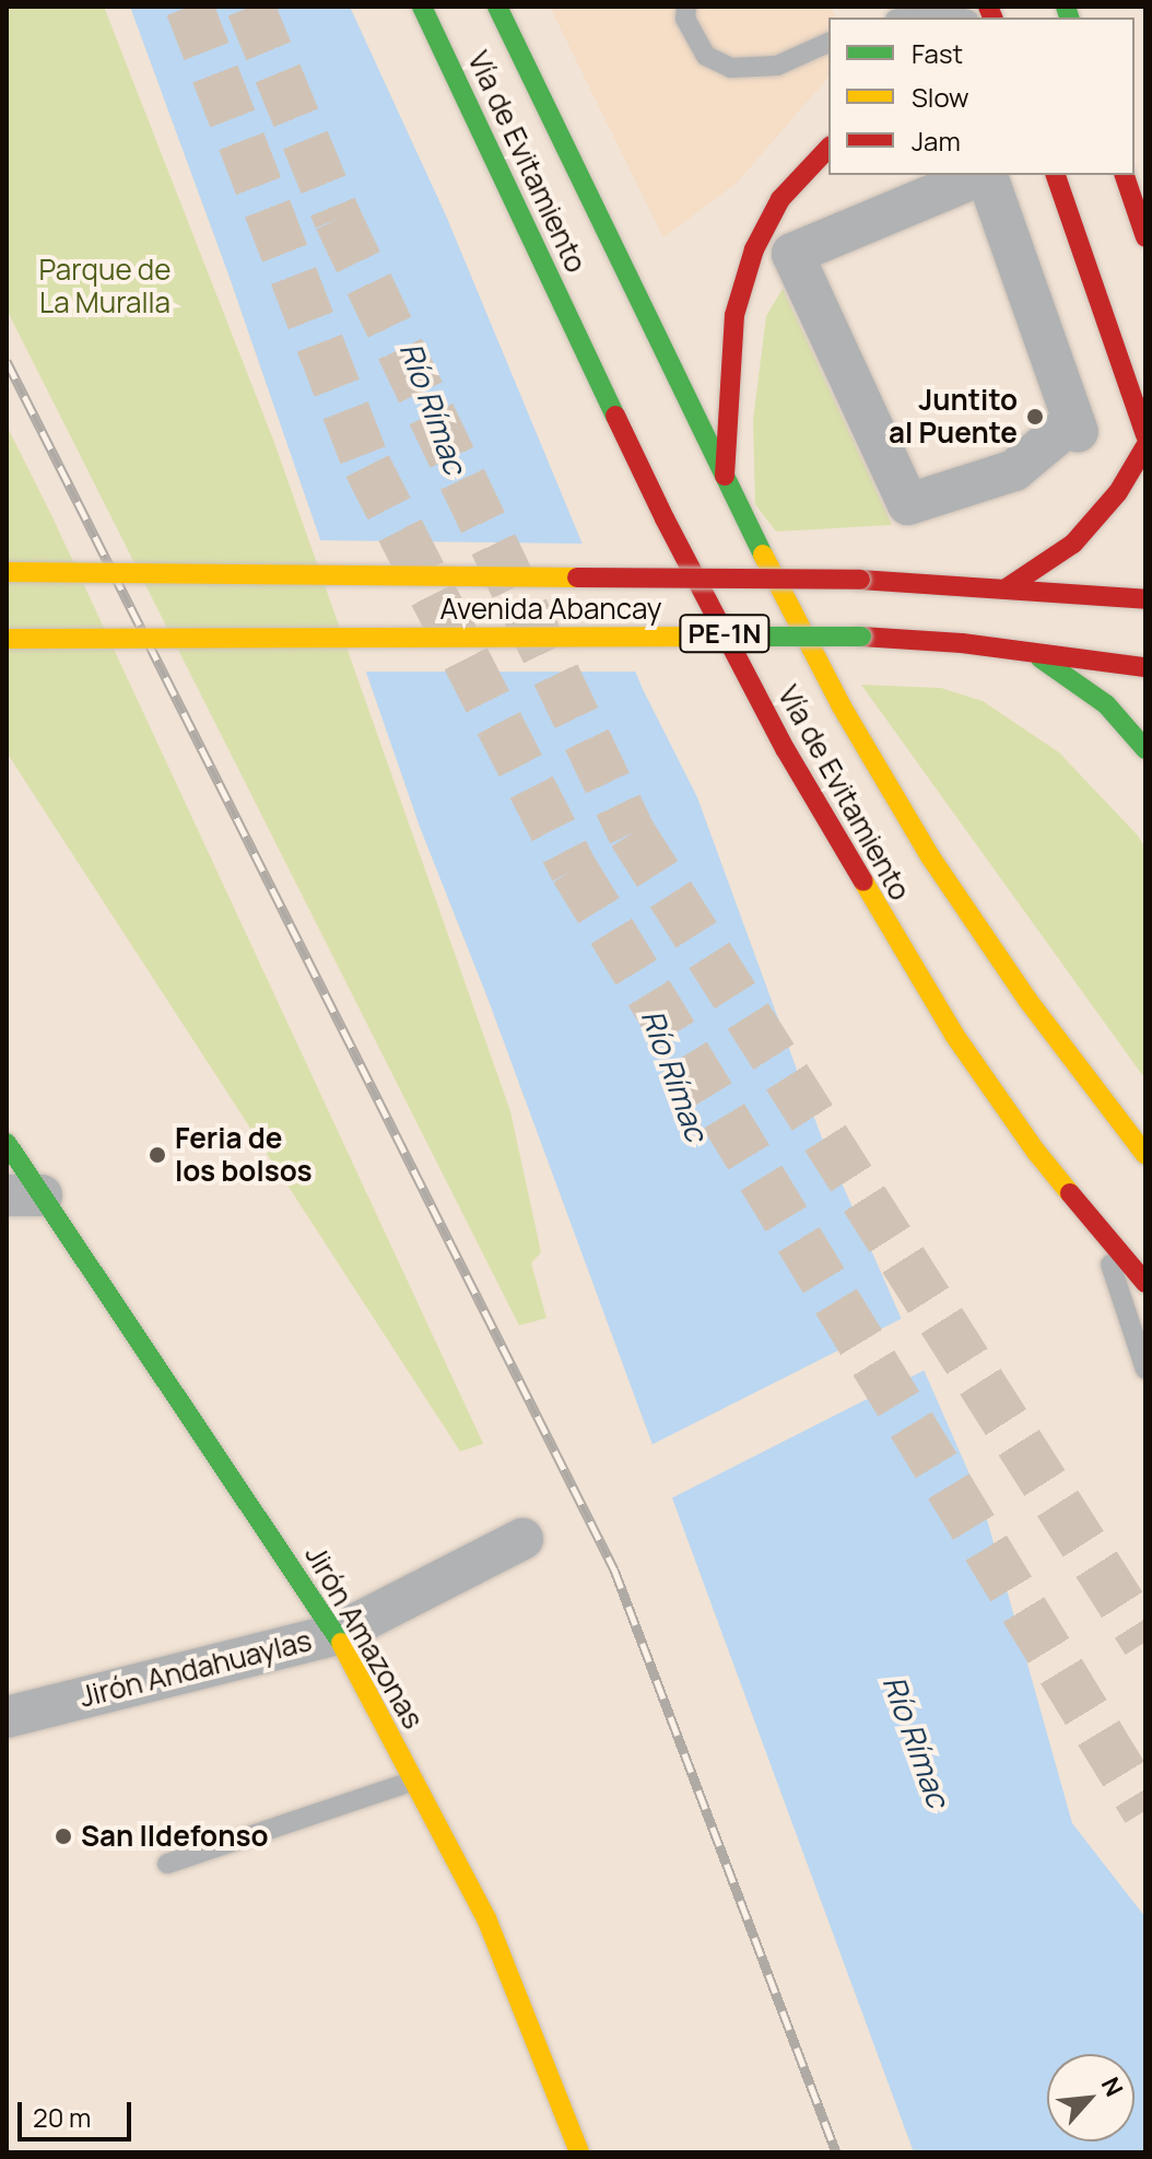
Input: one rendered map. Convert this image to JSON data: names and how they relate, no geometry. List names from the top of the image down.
{
  "streets": {
    "main road": [
      "Vía de Evitamiento",
      "Avenida Abancay",
      "PE-1N",
      "Jirón Amazonas"
    ],
    "street": ["Jirón Andahuaylas"]
  },
  "crossings": [
    ["Jirón Amazonas", "Jirón Andahuaylas"]
  ],
  "water": ["Río Rímac"],
  "parks": ["Parque de La Muralla"],
  "places": ["Juntito al Puente", "Feria de los bolsos", "San Ildefonso"],
  "legend": ["Fast", "Slow", "Jam"],
  "scale_bar": "20 m",
  "north": "top right"
}
